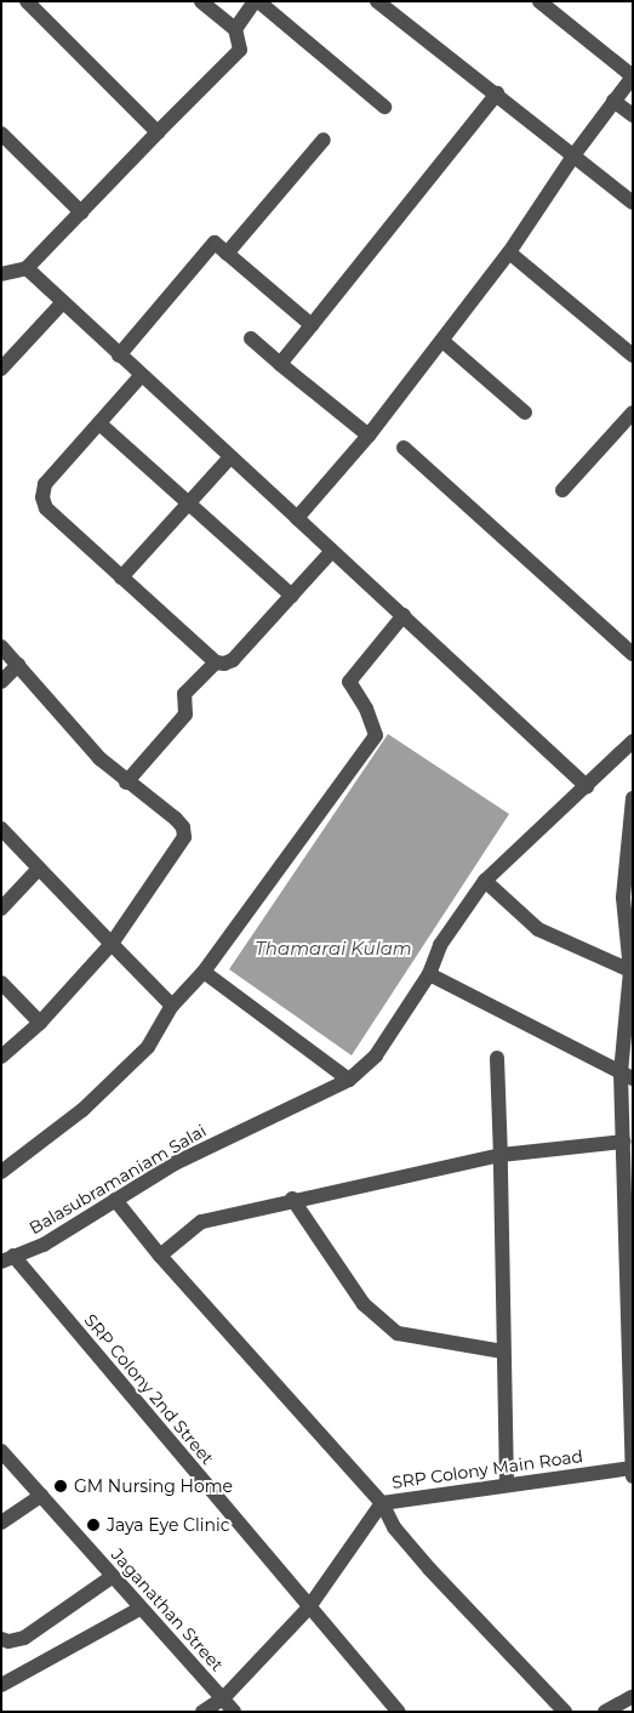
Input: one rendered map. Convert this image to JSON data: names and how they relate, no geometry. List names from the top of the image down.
{
  "streets": {
    "street": [
      "Balasubramaniam Salai",
      "SRP Colony 2nd Street",
      "SRP Colony Main Road",
      "Jaganathan Street"
    ]
  },
  "crossings": [
    ["Balasubramaniam Salai", "SRP Colony 2nd Street"],
    ["SRP Colony 2nd Street", "SRP Colony Main Road"],
    ["SRP Colony Main Road", "Jaganathan Street"]
  ],
  "water": ["Thamarai Kulam"],
  "places": ["GM Nursing Home", "Jaya Eye Clinic"]
}
